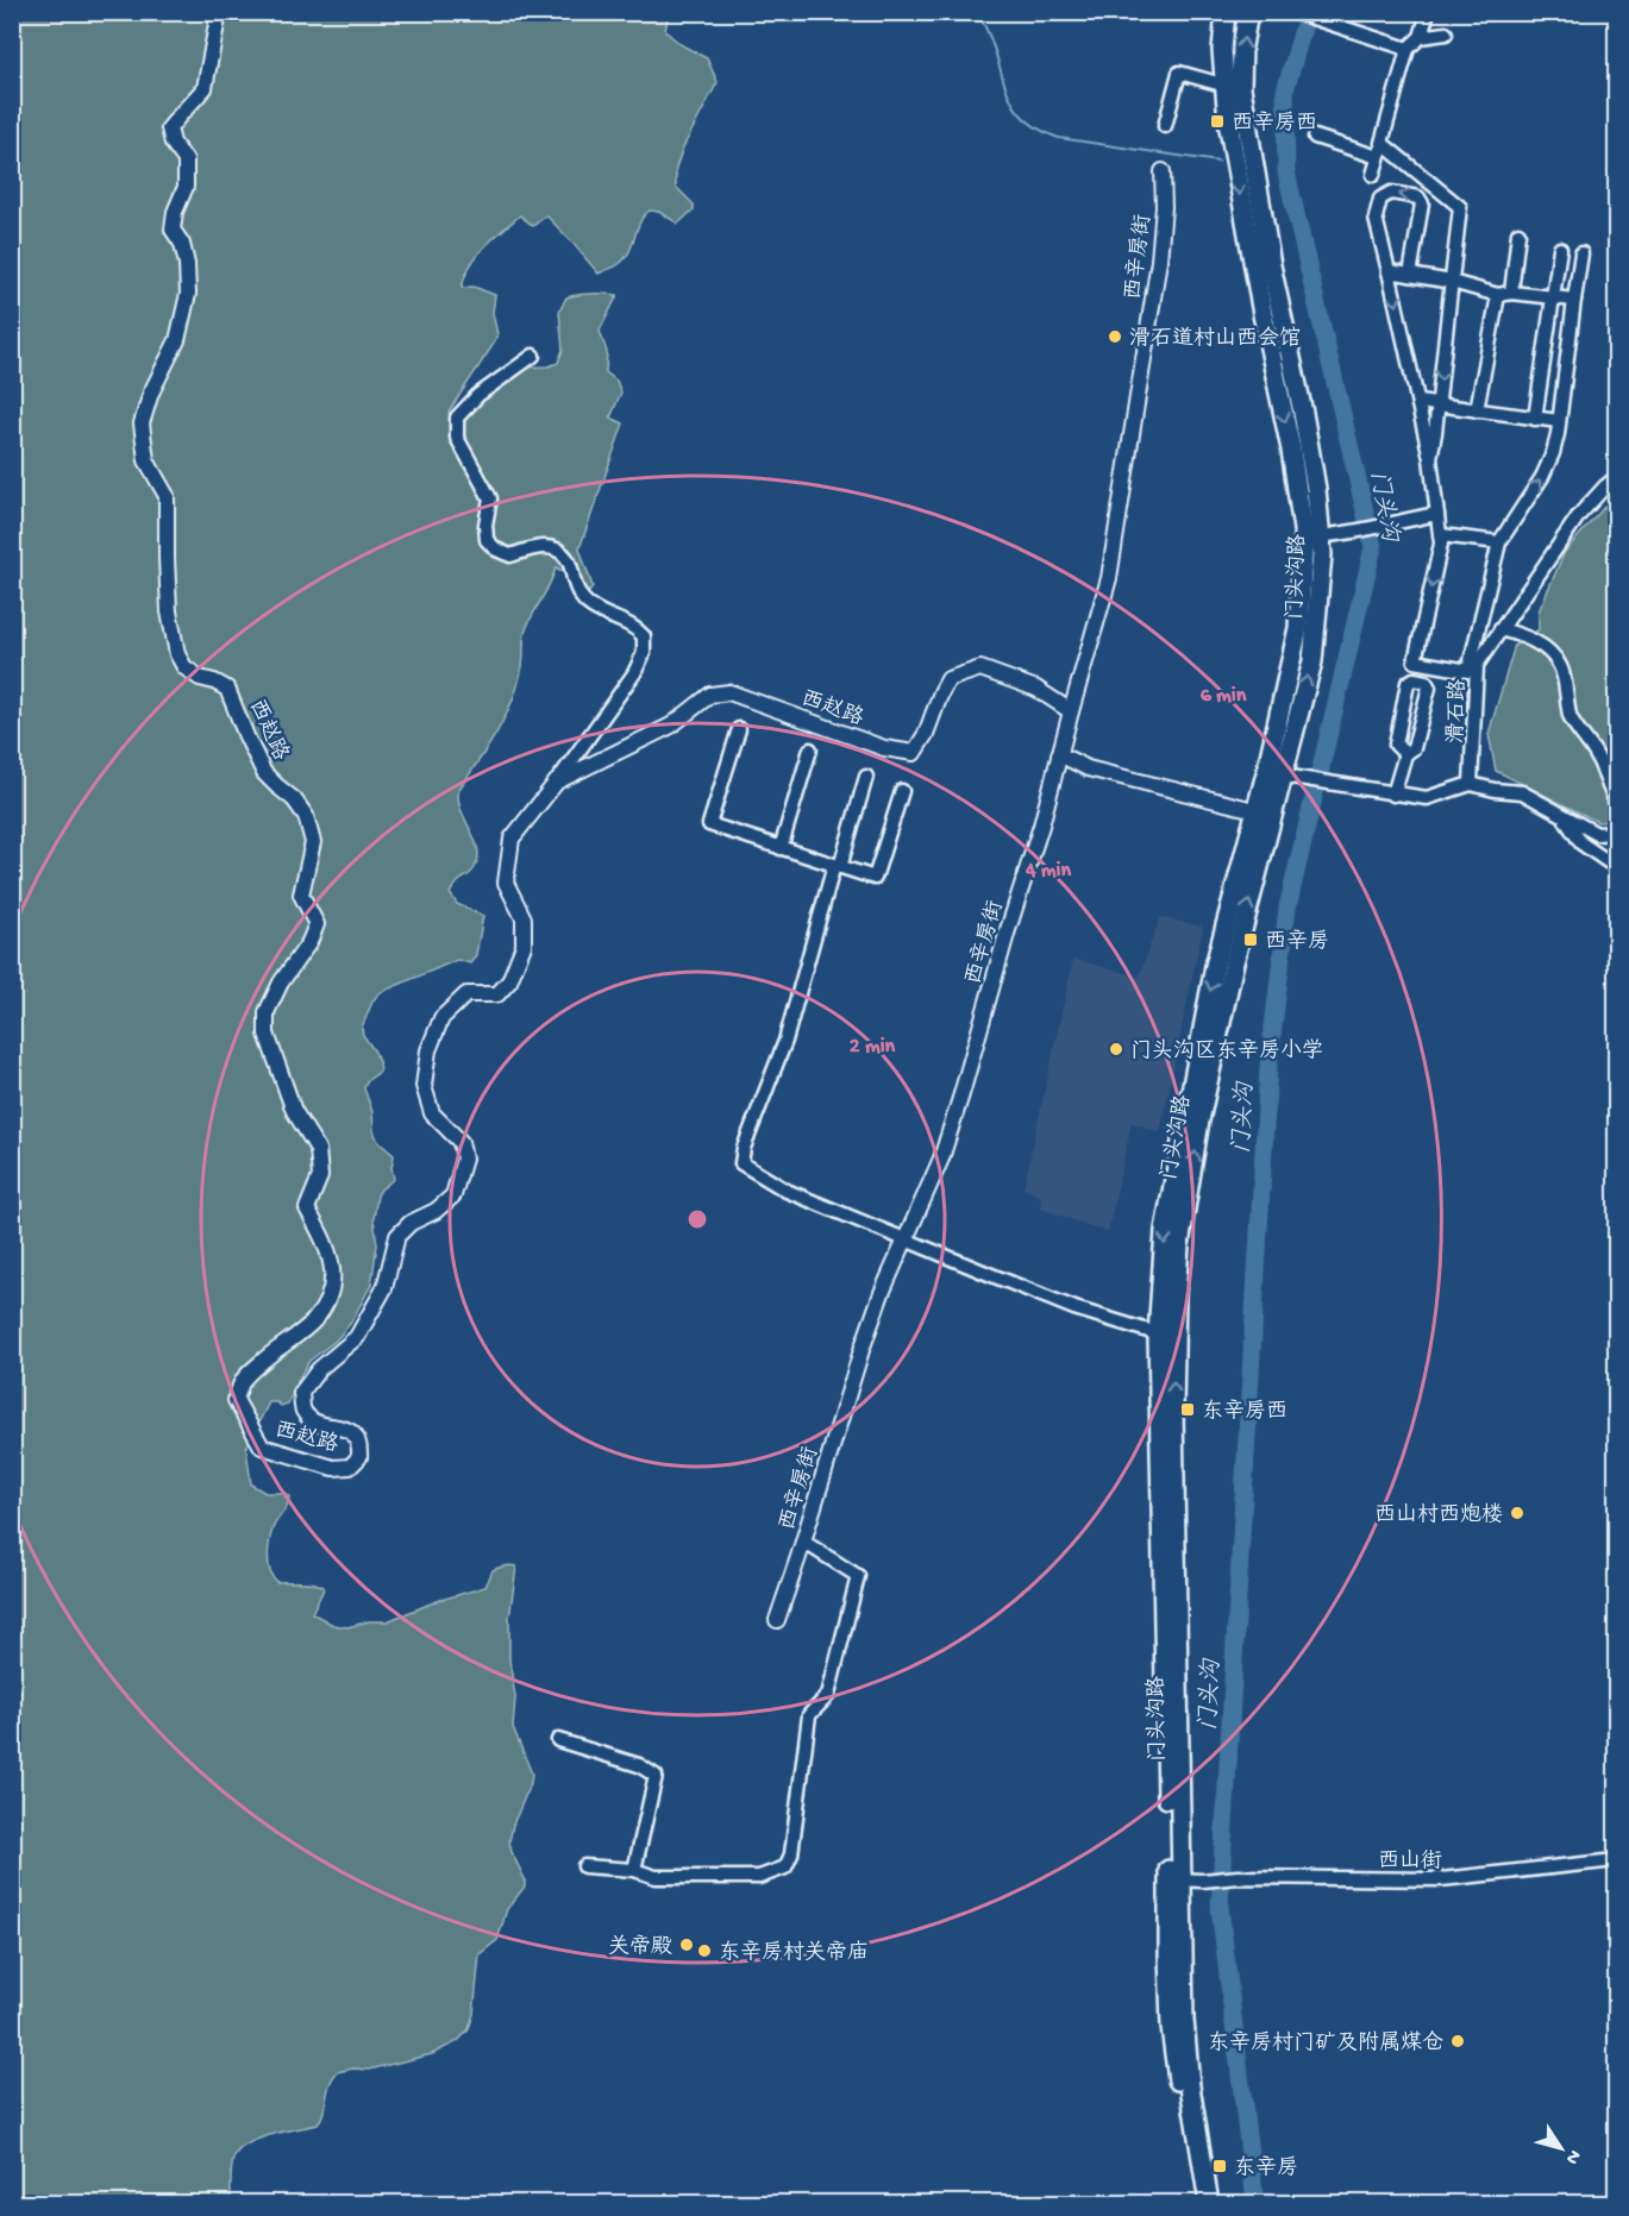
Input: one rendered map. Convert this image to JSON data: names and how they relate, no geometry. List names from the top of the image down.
{
  "streets": {
    "main road": ["门头沟路"],
    "street": [
      "西辛房街",
      "西赵路",
      "滑石路",
      "西山街"
    ]
  },
  "crossings": [
    ["西辛房街", "西赵路"],
    ["门头沟路", "西山街"]
  ],
  "water": ["门头沟"],
  "places": {
    "transit": [
      "西辛房西",
      "西辛房",
      "东辛房西",
      "东辛房"
    ],
    "other": [
      "滑石道村山西会馆",
      "门头沟区东辛房小学",
      "西山村西炮楼",
      "关帝殿",
      "东辛房村关帝庙",
      "东辛房村门矿及附属煤仓"
    ]
  },
  "north": "bottom right",
  "rings": ["6 min", "4 min", "2 min"]
}
